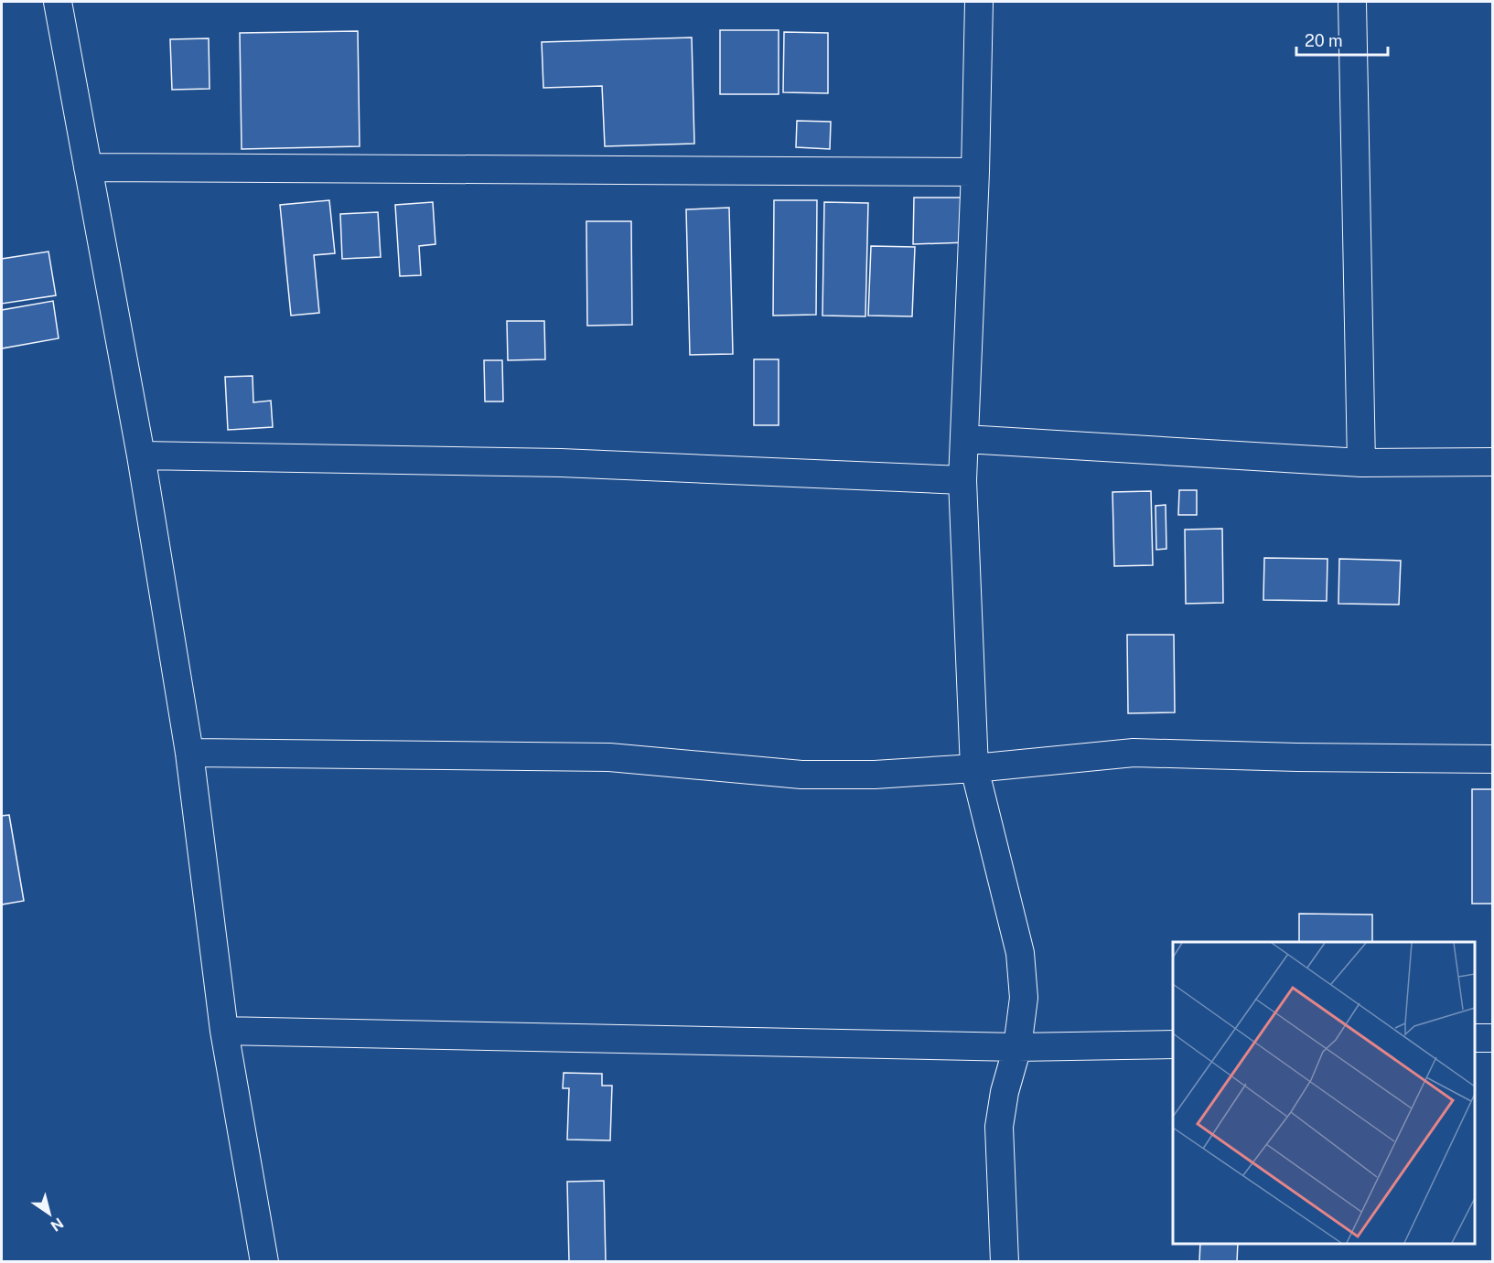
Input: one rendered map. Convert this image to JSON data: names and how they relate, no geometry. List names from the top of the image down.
{
  "scale_bar": "20 m",
  "north": "bottom right"
}
